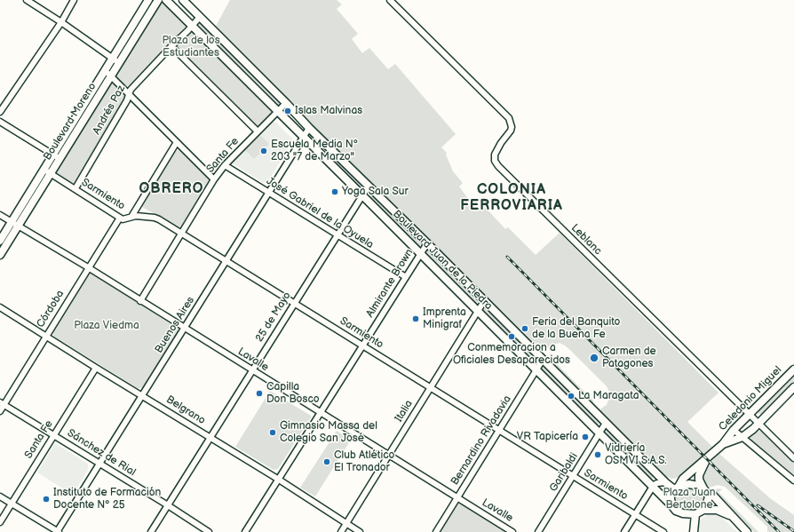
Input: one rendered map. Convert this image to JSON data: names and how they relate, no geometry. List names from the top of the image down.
{
  "streets": {
    "main road": ["Boulevard Moreno", "Boulevard Juan de la Piedra", "Celedonio Miguel"],
    "street": [
      "Andrés Paz",
      "Santa Fe",
      "Sarmiento",
      "José Gabriel de la Oyuela",
      "Leblanc",
      "Almirante Brown",
      "Córdoba",
      "25 de Mayo",
      "Buenos Aires",
      "Lavalle",
      "Belgrano",
      "Italia",
      "Bernardino Rivadavia",
      "Sánchez de Rial",
      "Garibaldi"
    ]
  },
  "crossings": [
    ["Andrés Paz", "Sarmiento"],
    ["Andrés Paz", "Boulevard Juan de la Piedra"],
    ["Boulevard Moreno", "Sarmiento"],
    ["Boulevard Moreno", "Lavalle"],
    ["Santa Fe", "Sarmiento"],
    ["Santa Fe", "José Gabriel de la Oyuela"],
    ["Santa Fe", "Boulevard Juan de la Piedra"],
    ["Santa Fe", "Lavalle"],
    ["Santa Fe", "Belgrano"],
    ["Santa Fe", "Sánchez de Rial"],
    ["Sarmiento", "Almirante Brown"],
    ["Sarmiento", "Córdoba"],
    ["Sarmiento", "25 de Mayo"],
    ["Sarmiento", "Buenos Aires"],
    ["Sarmiento", "Italia"],
    ["Sarmiento", "Bernardino Rivadavia"],
    ["Sarmiento", "Garibaldi"],
    ["José Gabriel de la Oyuela", "Almirante Brown"],
    ["José Gabriel de la Oyuela", "25 de Mayo"],
    ["José Gabriel de la Oyuela", "Buenos Aires"],
    ["Leblanc", "Celedonio Miguel"],
    ["Boulevard Juan de la Piedra", "Almirante Brown"],
    ["Boulevard Juan de la Piedra", "25 de Mayo"],
    ["Boulevard Juan de la Piedra", "Buenos Aires"],
    ["Boulevard Juan de la Piedra", "Celedonio Miguel"],
    ["Boulevard Juan de la Piedra", "Italia"],
    ["Boulevard Juan de la Piedra", "Bernardino Rivadavia"],
    ["Boulevard Juan de la Piedra", "Garibaldi"],
    ["Almirante Brown", "Lavalle"],
    ["Almirante Brown", "Belgrano"],
    ["Córdoba", "Lavalle"],
    ["Córdoba", "Belgrano"],
    ["Córdoba", "Sánchez de Rial"],
    ["25 de Mayo", "Lavalle"],
    ["25 de Mayo", "Belgrano"],
    ["25 de Mayo", "Sánchez de Rial"],
    ["Buenos Aires", "Lavalle"],
    ["Buenos Aires", "Belgrano"],
    ["Buenos Aires", "Sánchez de Rial"],
    ["Lavalle", "Italia"],
    ["Lavalle", "Bernardino Rivadavia"],
    ["Belgrano", "Italia"]
  ],
  "districts": ["OBRERO", "COLONIA FERROVIARIA"],
  "parks": ["Plaza de los Estudiantes", "Plaza Viedma", "Plaza Juan Bertolone"],
  "places": [
    "Islas Malvinas",
    "Escuela Media Nº 203 \"7 de Marzo\"",
    "Yoga Sala Sur",
    "Imprenta Minigraf",
    "Feria del Banquito de la Buena Fe",
    "Conmemoracion a Oficiales Desaparecidos",
    "Carmen de Patagones",
    "Capilla Don Bosco",
    "La Maragata",
    "Gimnasio Massa del Colegio San José",
    "VR Tapicería",
    "Vidriería OSMVI S.A.S.",
    "Club Atlético El Tronador",
    "Instituto de Formación Docente Nº 25"
  ]
}
